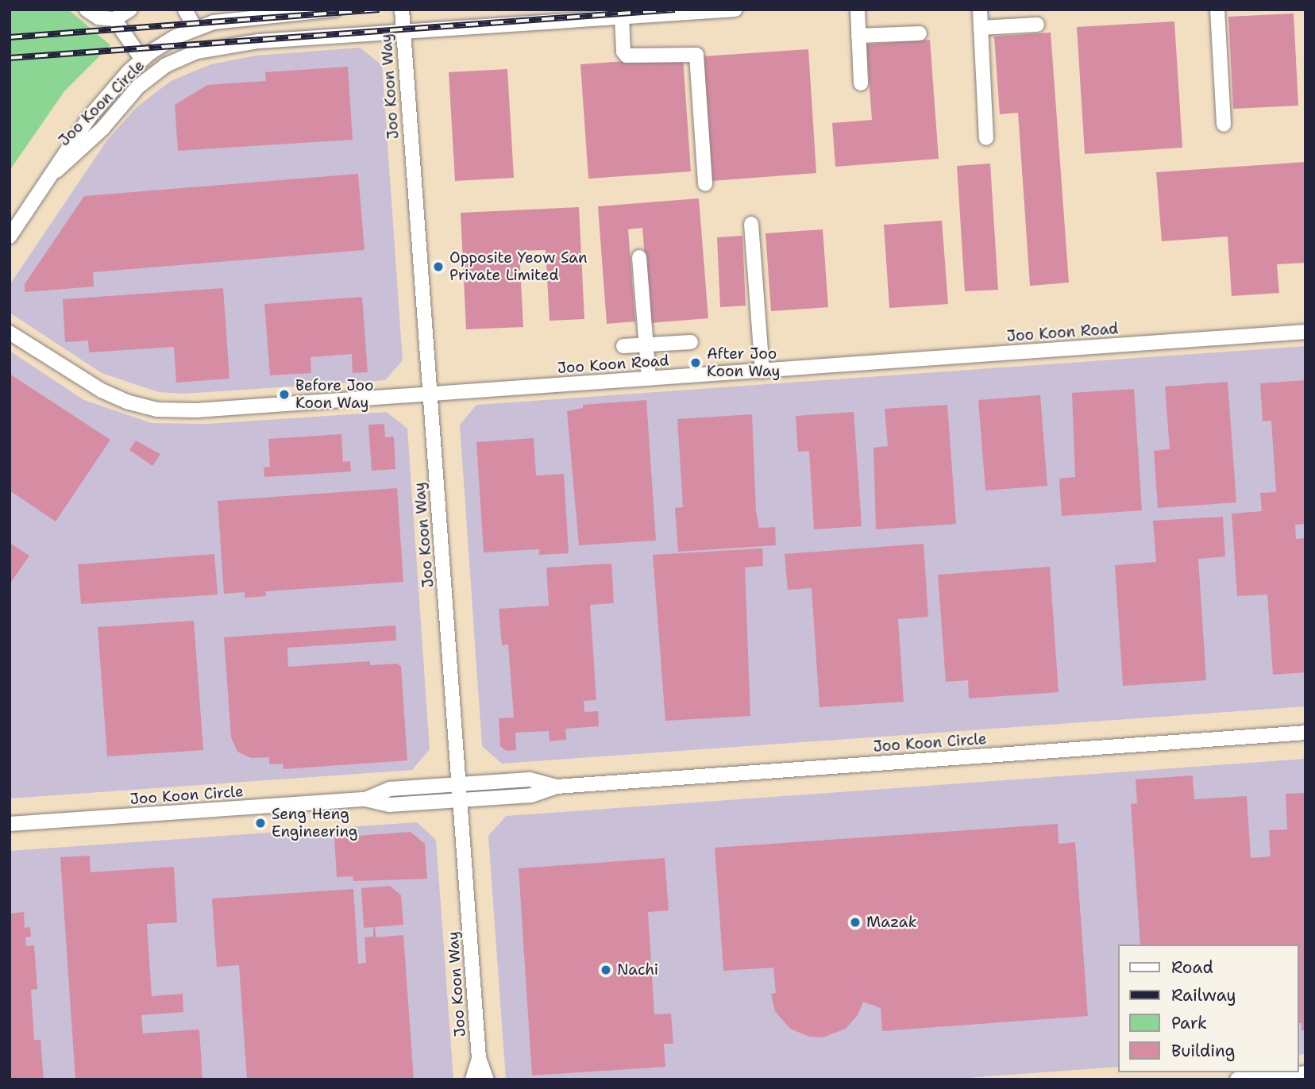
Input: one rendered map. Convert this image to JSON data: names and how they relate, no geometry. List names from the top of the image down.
{
  "streets": {
    "street": ["Joo Koon Way", "Joo Koon Circle", "Joo Koon Road"]
  },
  "crossings": [
    ["Joo Koon Way", "Joo Koon Circle"],
    ["Joo Koon Way", "Joo Koon Road"]
  ],
  "places": [
    "Opposite Yeow San Private Limited",
    "After Joo Koon Way",
    "Before Joo Koon Way",
    "Seng Heng Engineering",
    "Mazak",
    "Nachi"
  ],
  "legend": [
    "Road",
    "Railway",
    "Park",
    "Building"
  ]
}
